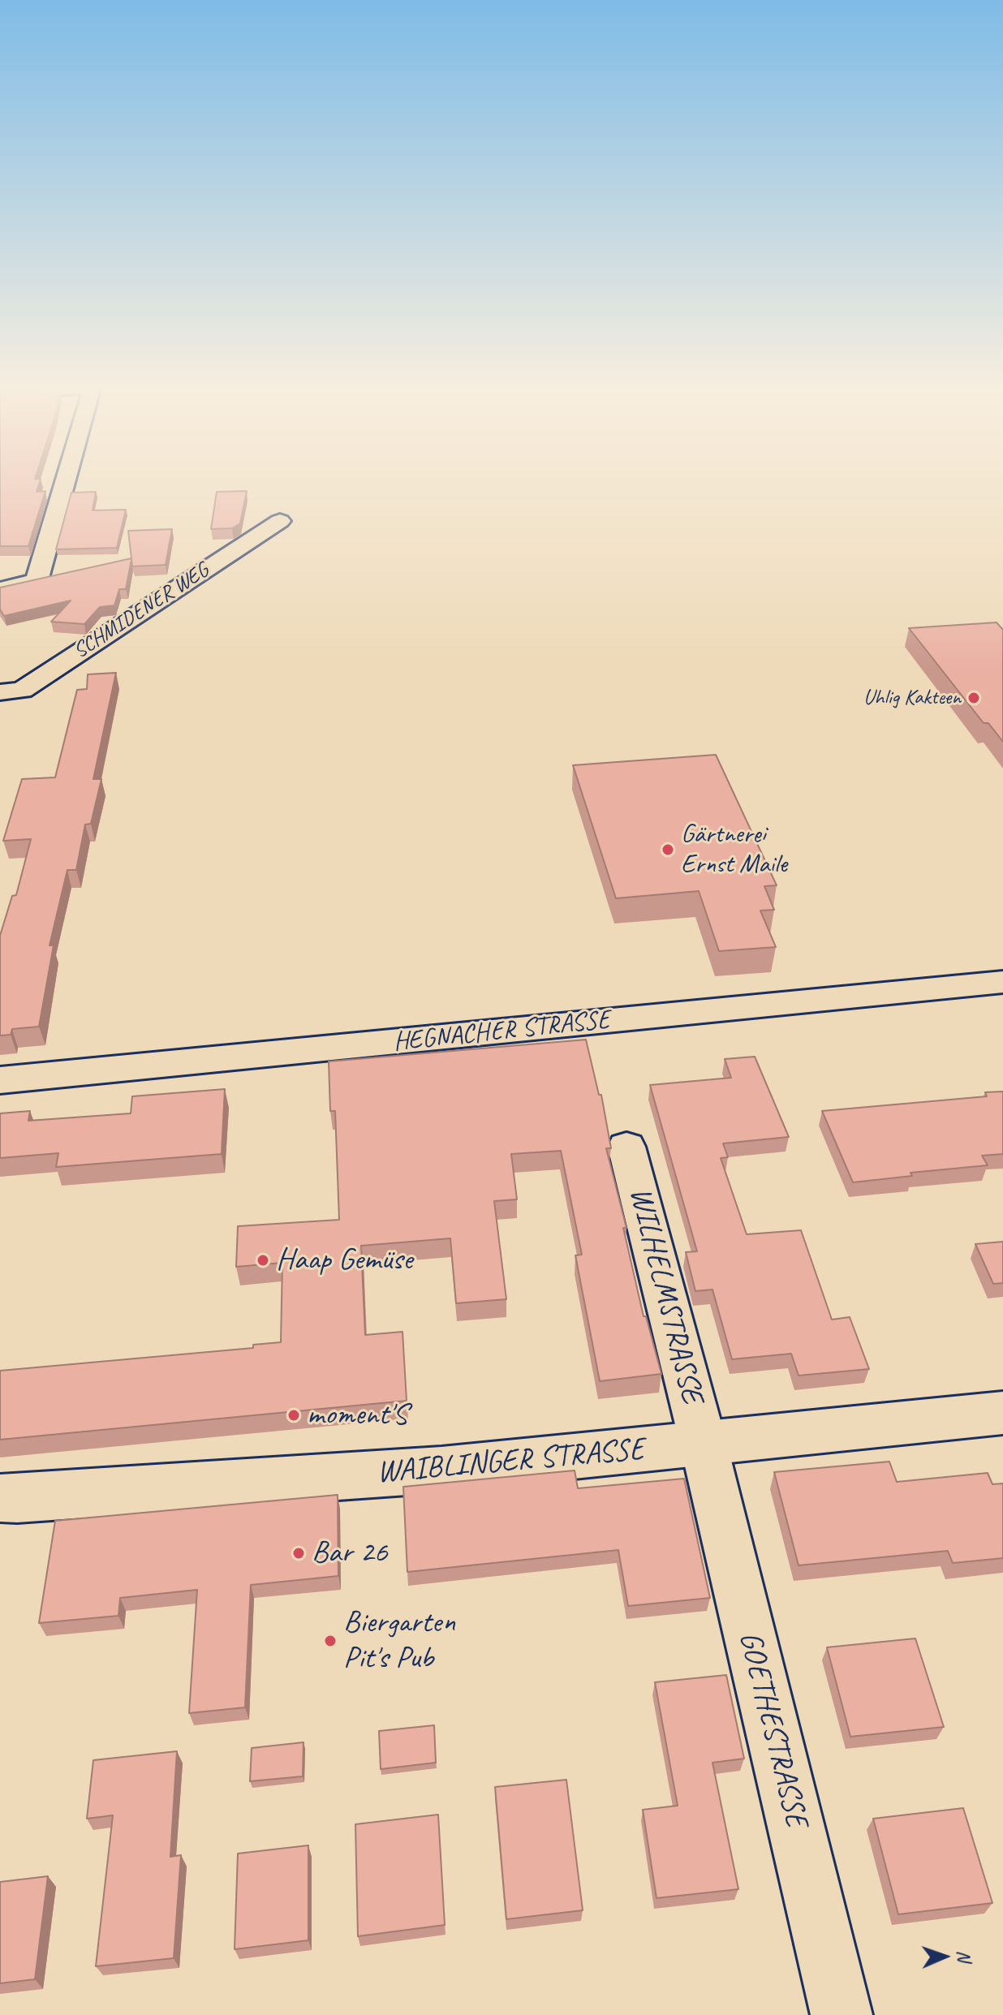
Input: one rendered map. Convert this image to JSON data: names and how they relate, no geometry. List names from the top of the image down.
{
  "streets": {
    "street": [
      "SCHMIDENER WEG",
      "HEGNACHER STRASSE",
      "WILHELMSTRASSE",
      "WAIBLINGER STRASSE",
      "GOETHESTRASSE"
    ]
  },
  "crossings": [
    ["WILHELMSTRASSE", "WAIBLINGER STRASSE"],
    ["WILHELMSTRASSE", "GOETHESTRASSE"],
    ["WAIBLINGER STRASSE", "GOETHESTRASSE"]
  ],
  "places": [
    "Uhlig Kakteen",
    "Gärtnerei Ernst Maile",
    "Haap Gemüse",
    "moment'S",
    "Bar 26",
    "Biergarten Pit's Pub"
  ],
  "north": "right"
}
